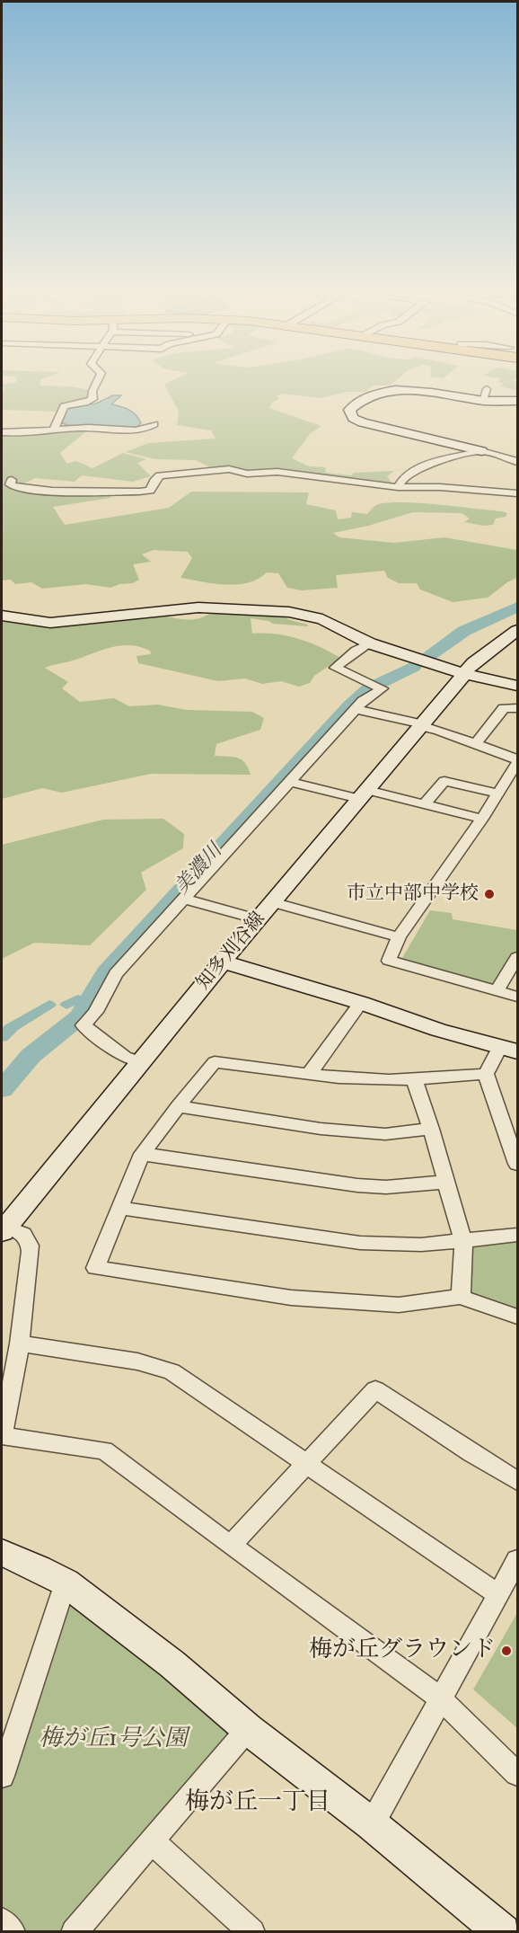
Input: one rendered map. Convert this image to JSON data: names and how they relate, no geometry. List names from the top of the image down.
{
  "streets": {
    "street": ["知多刈谷線"]
  },
  "districts": ["梅が丘一丁目"],
  "water": ["美濃川"],
  "parks": ["梅が丘1号公園"],
  "places": ["市立中部中学校", "梅が丘グラウンド"]
}
